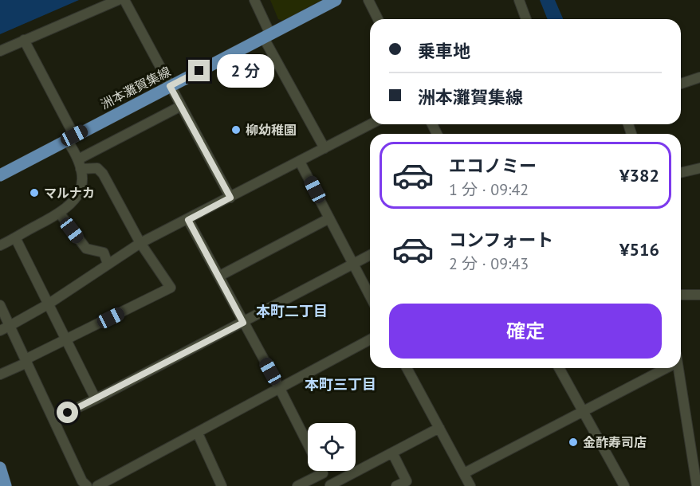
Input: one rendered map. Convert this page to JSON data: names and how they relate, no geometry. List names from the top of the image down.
{
  "streets": {
    "main road": ["洲本灘賀集線"]
  },
  "districts": ["本町二丁目", "本町三丁目"],
  "places": ["柳幼稚園", "マルナカ", "金酢寿司店"],
  "page": {
    "banner": ["乗車地", "洲本灘賀集線"],
    "bubble": "2 分",
    "list": [
      {
        "name": "エコノミー",
        "note": "1 分 · 09:42",
        "value": "¥382"
      },
      {
        "name": "コンフォート",
        "note": "2 分 · 09:43",
        "value": "¥516"
      }
    ],
    "buttons": "確定"
  }
}
